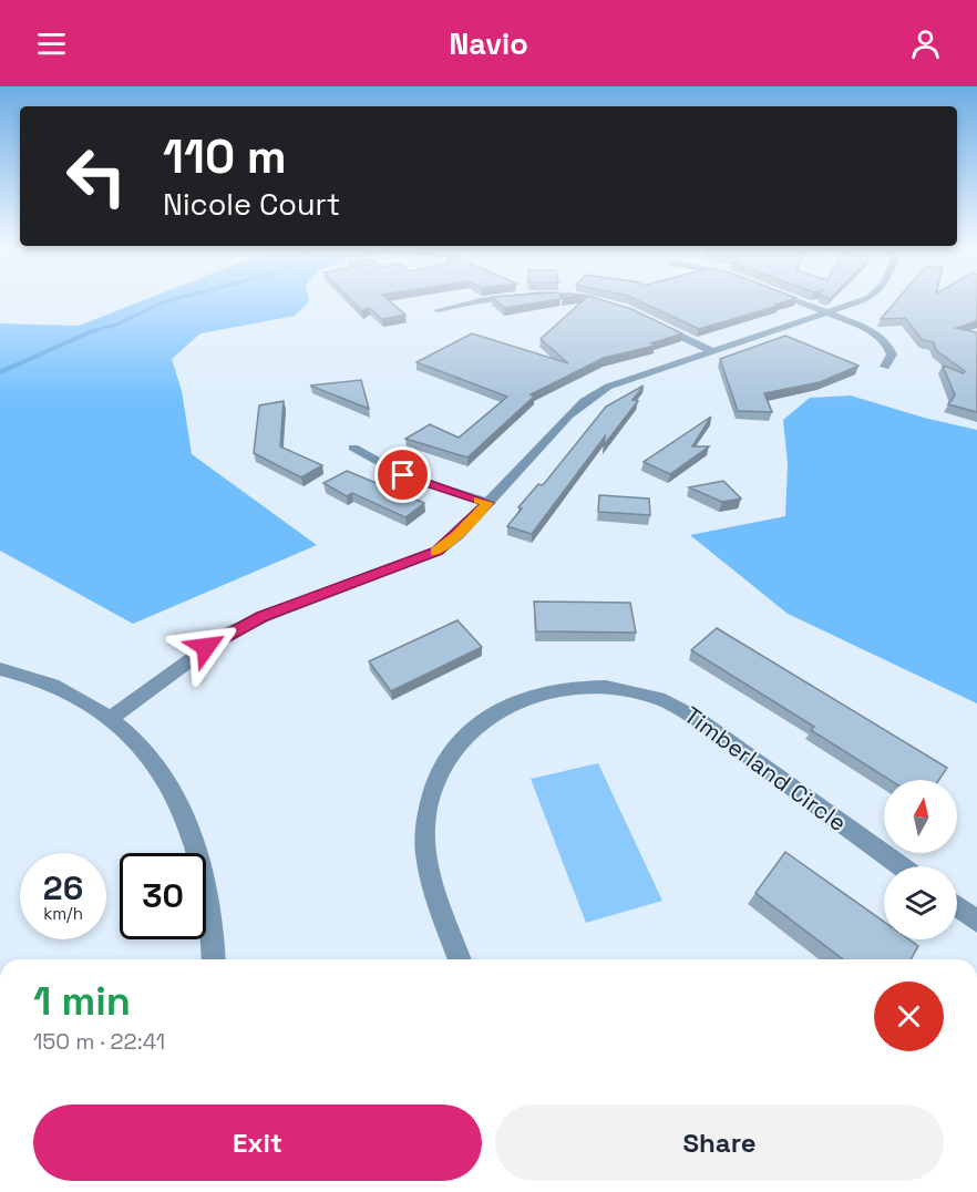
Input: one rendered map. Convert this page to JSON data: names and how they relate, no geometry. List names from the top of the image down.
{
  "streets": {
    "street": ["Timberland Circle"]
  },
  "north": "top",
  "page": {
    "header": "Navio",
    "turn": ["110 m", "Nicole Court"],
    "speed": "26 km/h",
    "limit": "30",
    "heading": ["1 min", "150 m · 22:41"],
    "buttons": ["Exit", "Share"]
  }
}
